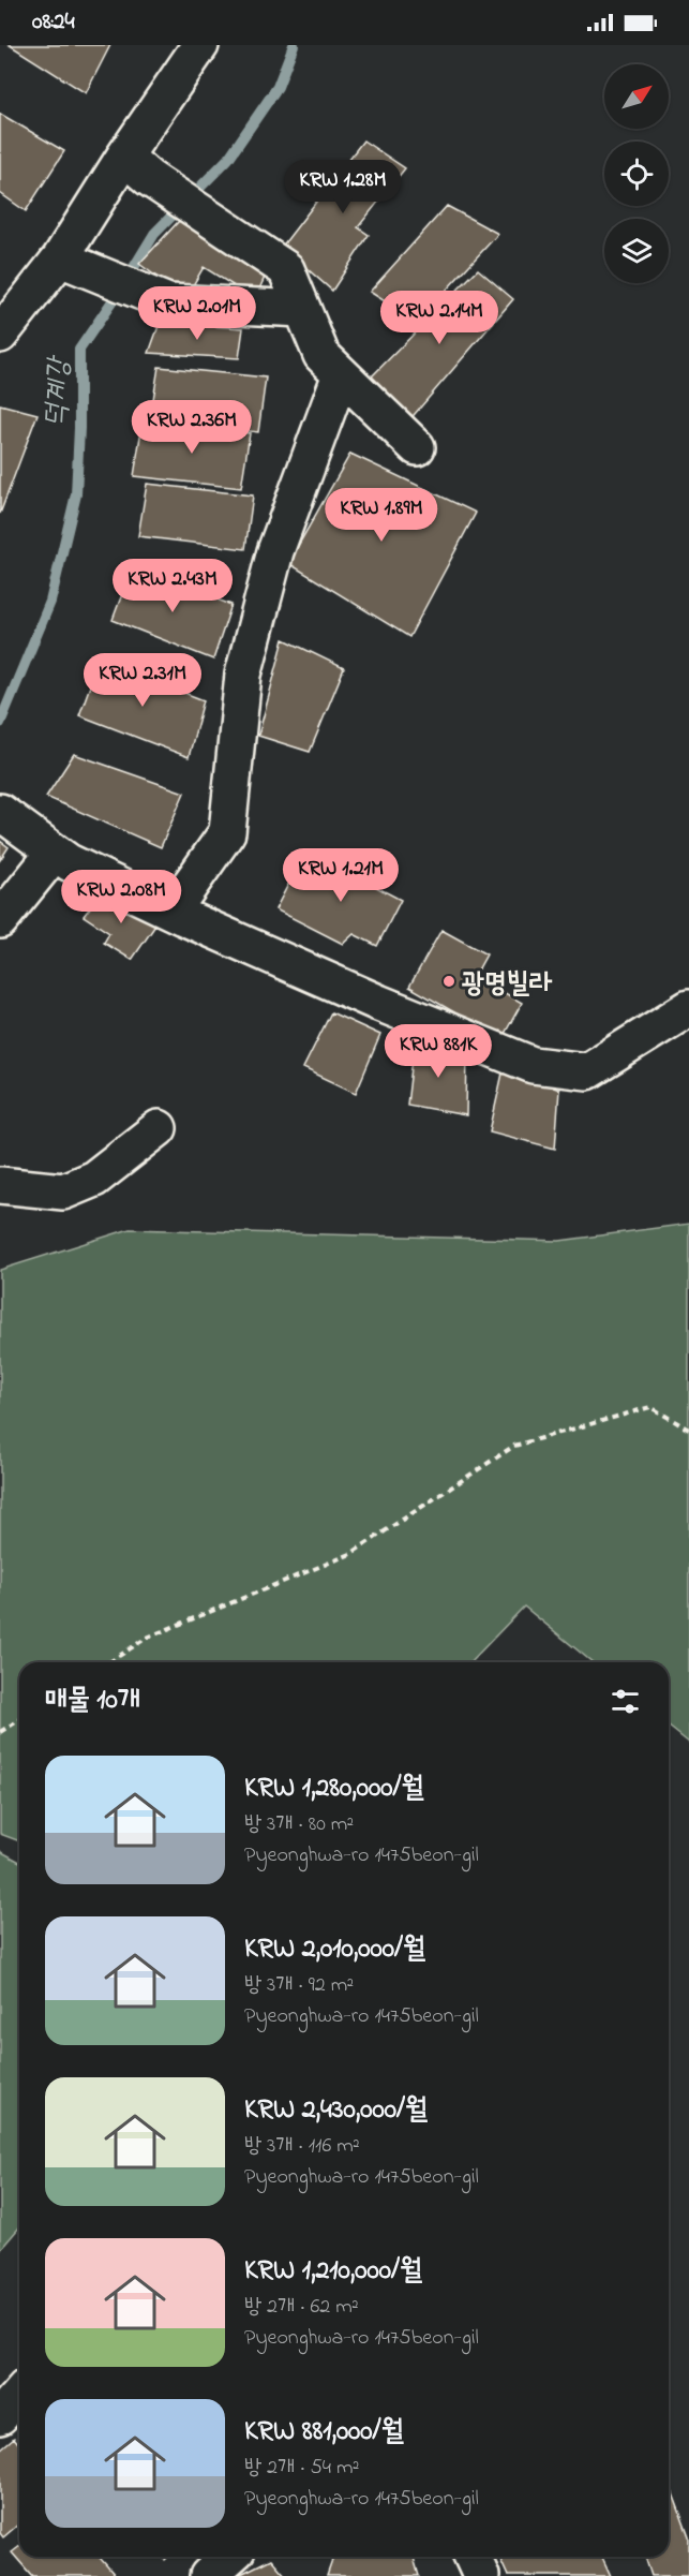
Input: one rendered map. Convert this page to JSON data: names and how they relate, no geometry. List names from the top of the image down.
{
  "water": ["덕계강"],
  "places": ["광명빌라"],
  "north": "top right",
  "page": {
    "status": "08:24",
    "price": [
      "KRW 1.28M",
      "KRW 2.01M",
      "KRW 2.14M",
      "KRW 2.36M",
      "KRW 1.89M",
      "KRW 2.43M",
      "KRW 2.31M",
      "KRW 1.21M",
      "KRW 2.08M",
      "KRW 881K"
    ],
    "heading": "매물 10개",
    "list": [
      {
        "name": "KRW 1,280,000/월",
        "note": "방 3개 · 80 m² · Pyeonghwa-ro 1475beon-gil"
      },
      {
        "name": "KRW 2,010,000/월",
        "note": "방 3개 · 92 m² · Pyeonghwa-ro 1475beon-gil"
      },
      {
        "name": "KRW 2,430,000/월",
        "note": "방 3개 · 116 m² · Pyeonghwa-ro 1475beon-gil"
      },
      {
        "name": "KRW 1,210,000/월",
        "note": "방 2개 · 62 m² · Pyeonghwa-ro 1475beon-gil"
      },
      {
        "name": "KRW 881,000/월",
        "note": "방 2개 · 54 m² · Pyeonghwa-ro 1475beon-gil"
      }
    ]
  }
}
